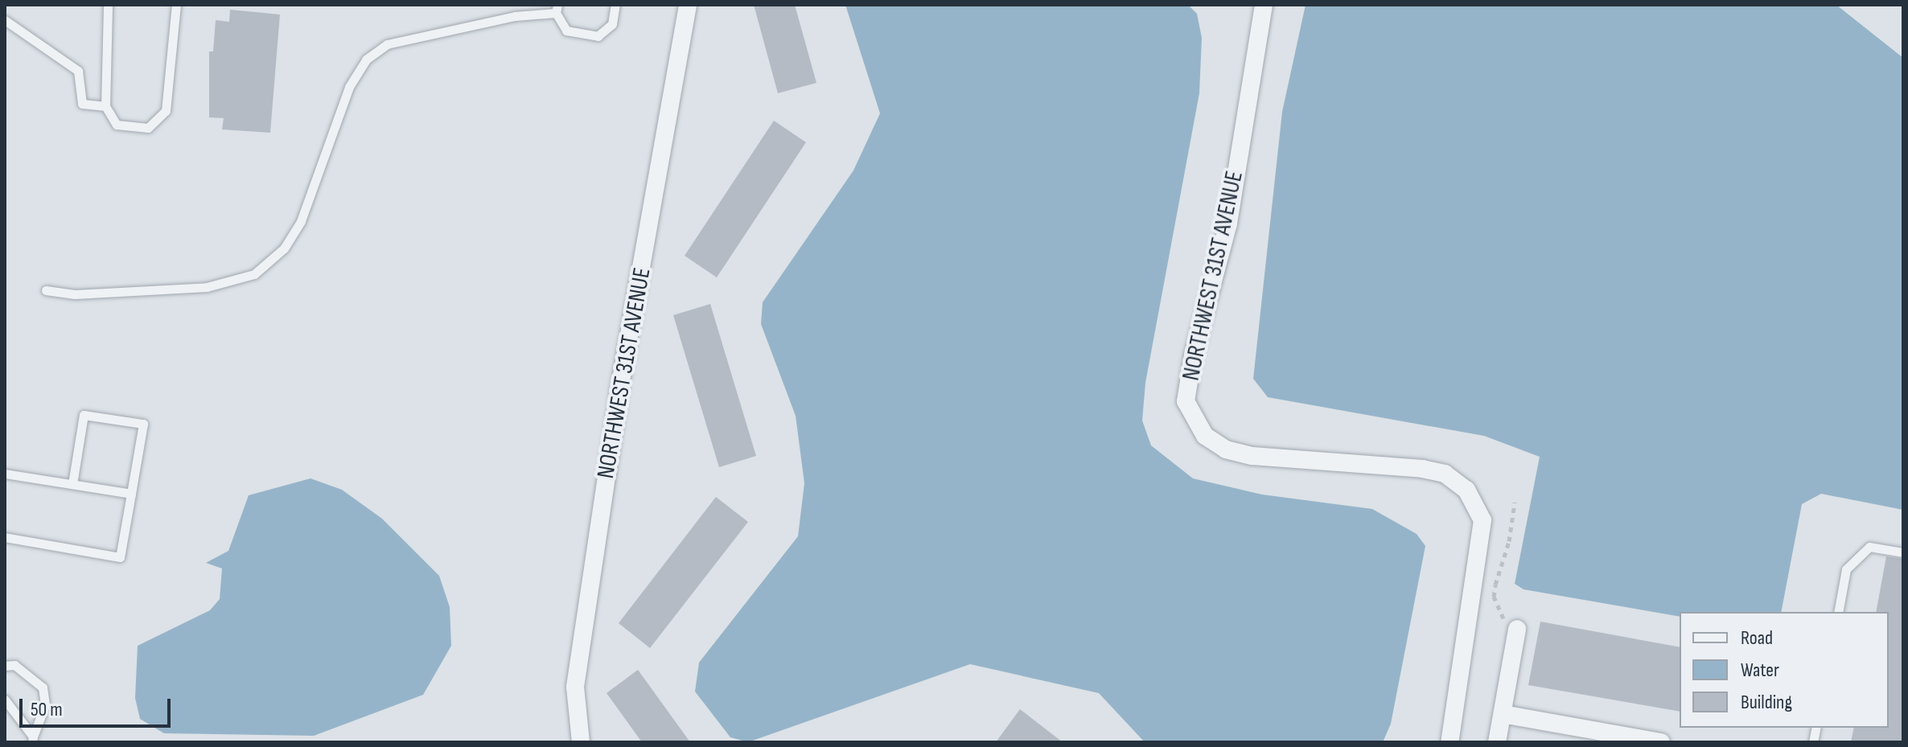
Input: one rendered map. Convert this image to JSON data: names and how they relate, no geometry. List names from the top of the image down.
{
  "streets": {
    "street": ["NORTHWEST 31ST AVENUE"]
  },
  "legend": ["Road", "Water", "Building"],
  "scale_bar": "50 m"
}
